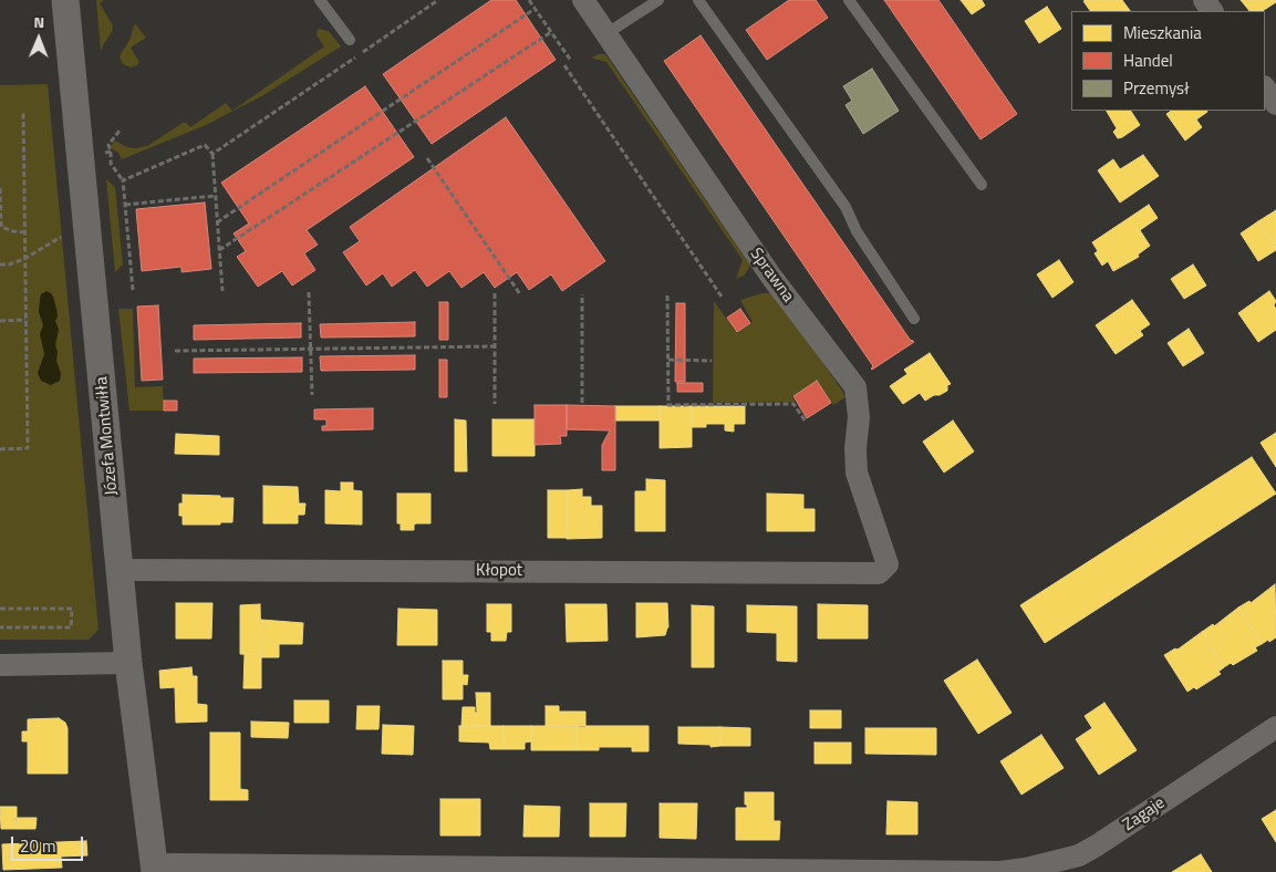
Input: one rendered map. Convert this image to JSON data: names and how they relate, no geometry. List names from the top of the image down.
{
  "streets": {
    "street": [
      "Sprawna",
      "Józefa Montwiłła",
      "Kłopot",
      "Zagaje"
    ]
  },
  "crossings": [
    ["Sprawna", "Kłopot"],
    ["Józefa Montwiłła", "Kłopot"],
    ["Józefa Montwiłła", "Zagaje"]
  ],
  "legend": ["Mieszkania", "Handel", "Przemysł"],
  "scale_bar": "20 m",
  "north": "top"
}
